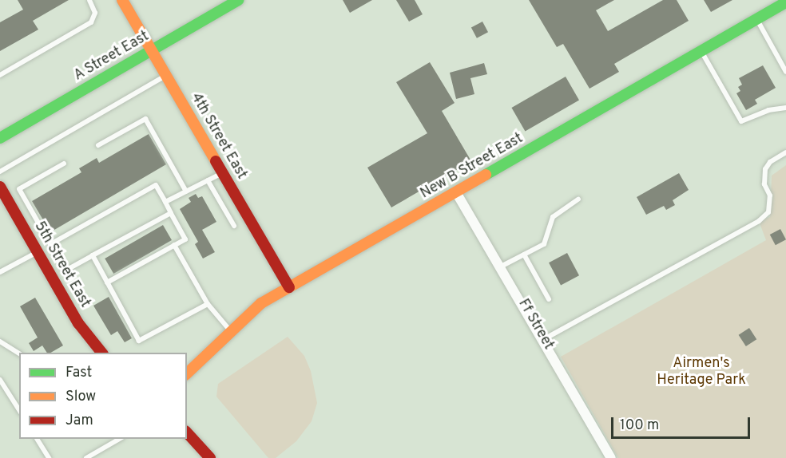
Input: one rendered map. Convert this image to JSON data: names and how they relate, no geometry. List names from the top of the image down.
{
  "streets": {
    "street": [
      "A Street East",
      "4th Street East",
      "New B Street East",
      "5th Street East",
      "Ff Street"
    ]
  },
  "crossings": [
    ["A Street East", "4th Street East"],
    ["4th Street East", "New B Street East"],
    ["New B Street East", "Ff Street"]
  ],
  "parks": ["Airmen's Heritage Park"],
  "legend": ["Fast", "Slow", "Jam"],
  "scale_bar": "100 m"
}
